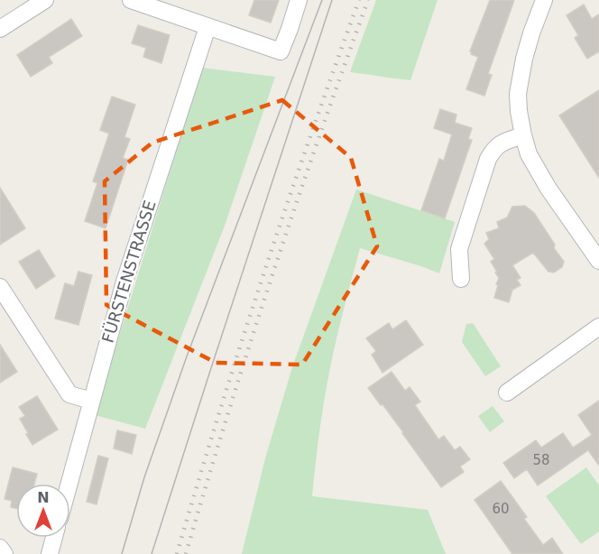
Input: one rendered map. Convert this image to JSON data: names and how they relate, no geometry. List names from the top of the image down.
{
  "streets": {
    "street": ["FÜRSTENSTRASSE"]
  },
  "house_numbers": ["58", "60"],
  "north": "top"
}
